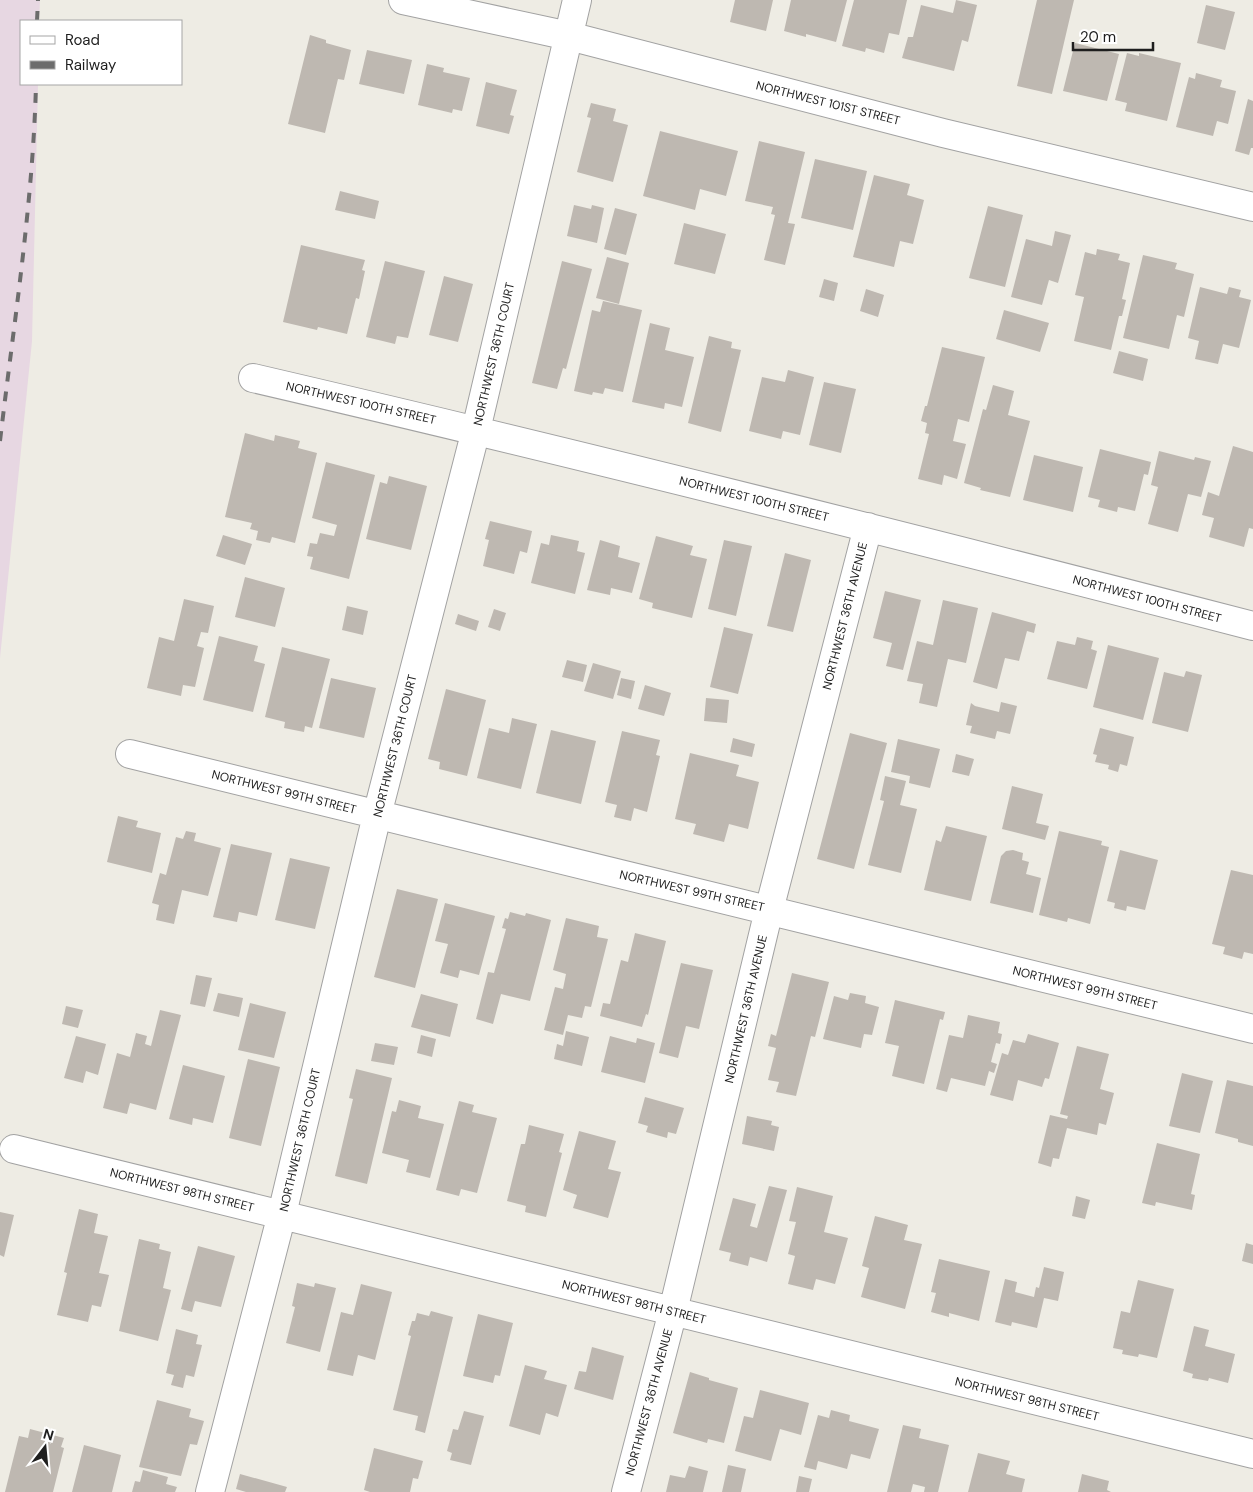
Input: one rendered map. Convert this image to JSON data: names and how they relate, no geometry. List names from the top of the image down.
{
  "streets": {
    "street": [
      "NORTHWEST 101ST STREET",
      "NORTHWEST 36TH COURT",
      "NORTHWEST 100TH STREET",
      "NORTHWEST 36TH AVENUE",
      "NORTHWEST 99TH STREET",
      "NORTHWEST 98TH STREET"
    ]
  },
  "crossings": [
    ["NORTHWEST 101ST STREET", "NORTHWEST 36TH COURT"],
    ["NORTHWEST 36TH COURT", "NORTHWEST 100TH STREET"],
    ["NORTHWEST 36TH COURT", "NORTHWEST 99TH STREET"],
    ["NORTHWEST 36TH COURT", "NORTHWEST 98TH STREET"],
    ["NORTHWEST 100TH STREET", "NORTHWEST 36TH AVENUE"],
    ["NORTHWEST 36TH AVENUE", "NORTHWEST 99TH STREET"],
    ["NORTHWEST 36TH AVENUE", "NORTHWEST 98TH STREET"]
  ],
  "legend": ["Road", "Railway"],
  "scale_bar": "20 m",
  "north": "top"
}
